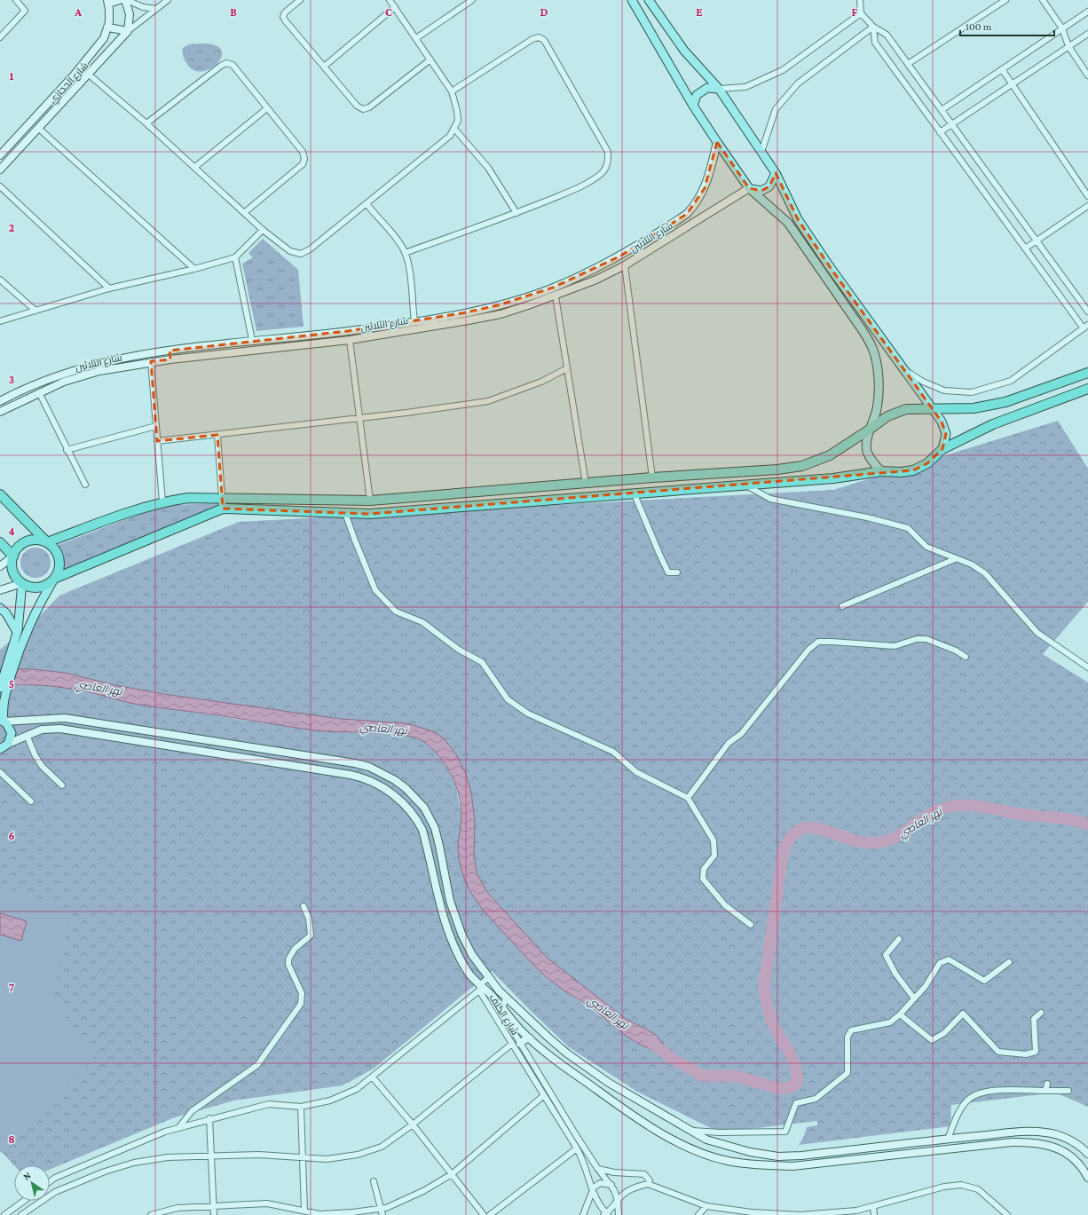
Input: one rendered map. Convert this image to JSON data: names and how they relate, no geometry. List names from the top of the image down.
{
  "streets": {
    "main road": ["شارع الحجازي", "شارع الثلاثين"],
    "street": ["شارع الكتف"]
  },
  "water": ["نهر العاصي"],
  "scale_bar": "100 m",
  "north": "top left",
  "grid": {
    "columns": [
      "A",
      "B",
      "C",
      "D",
      "E",
      "F"
    ],
    "rows": [
      "1",
      "2",
      "3",
      "4",
      "5",
      "6",
      "7",
      "8"
    ]
  }
}
